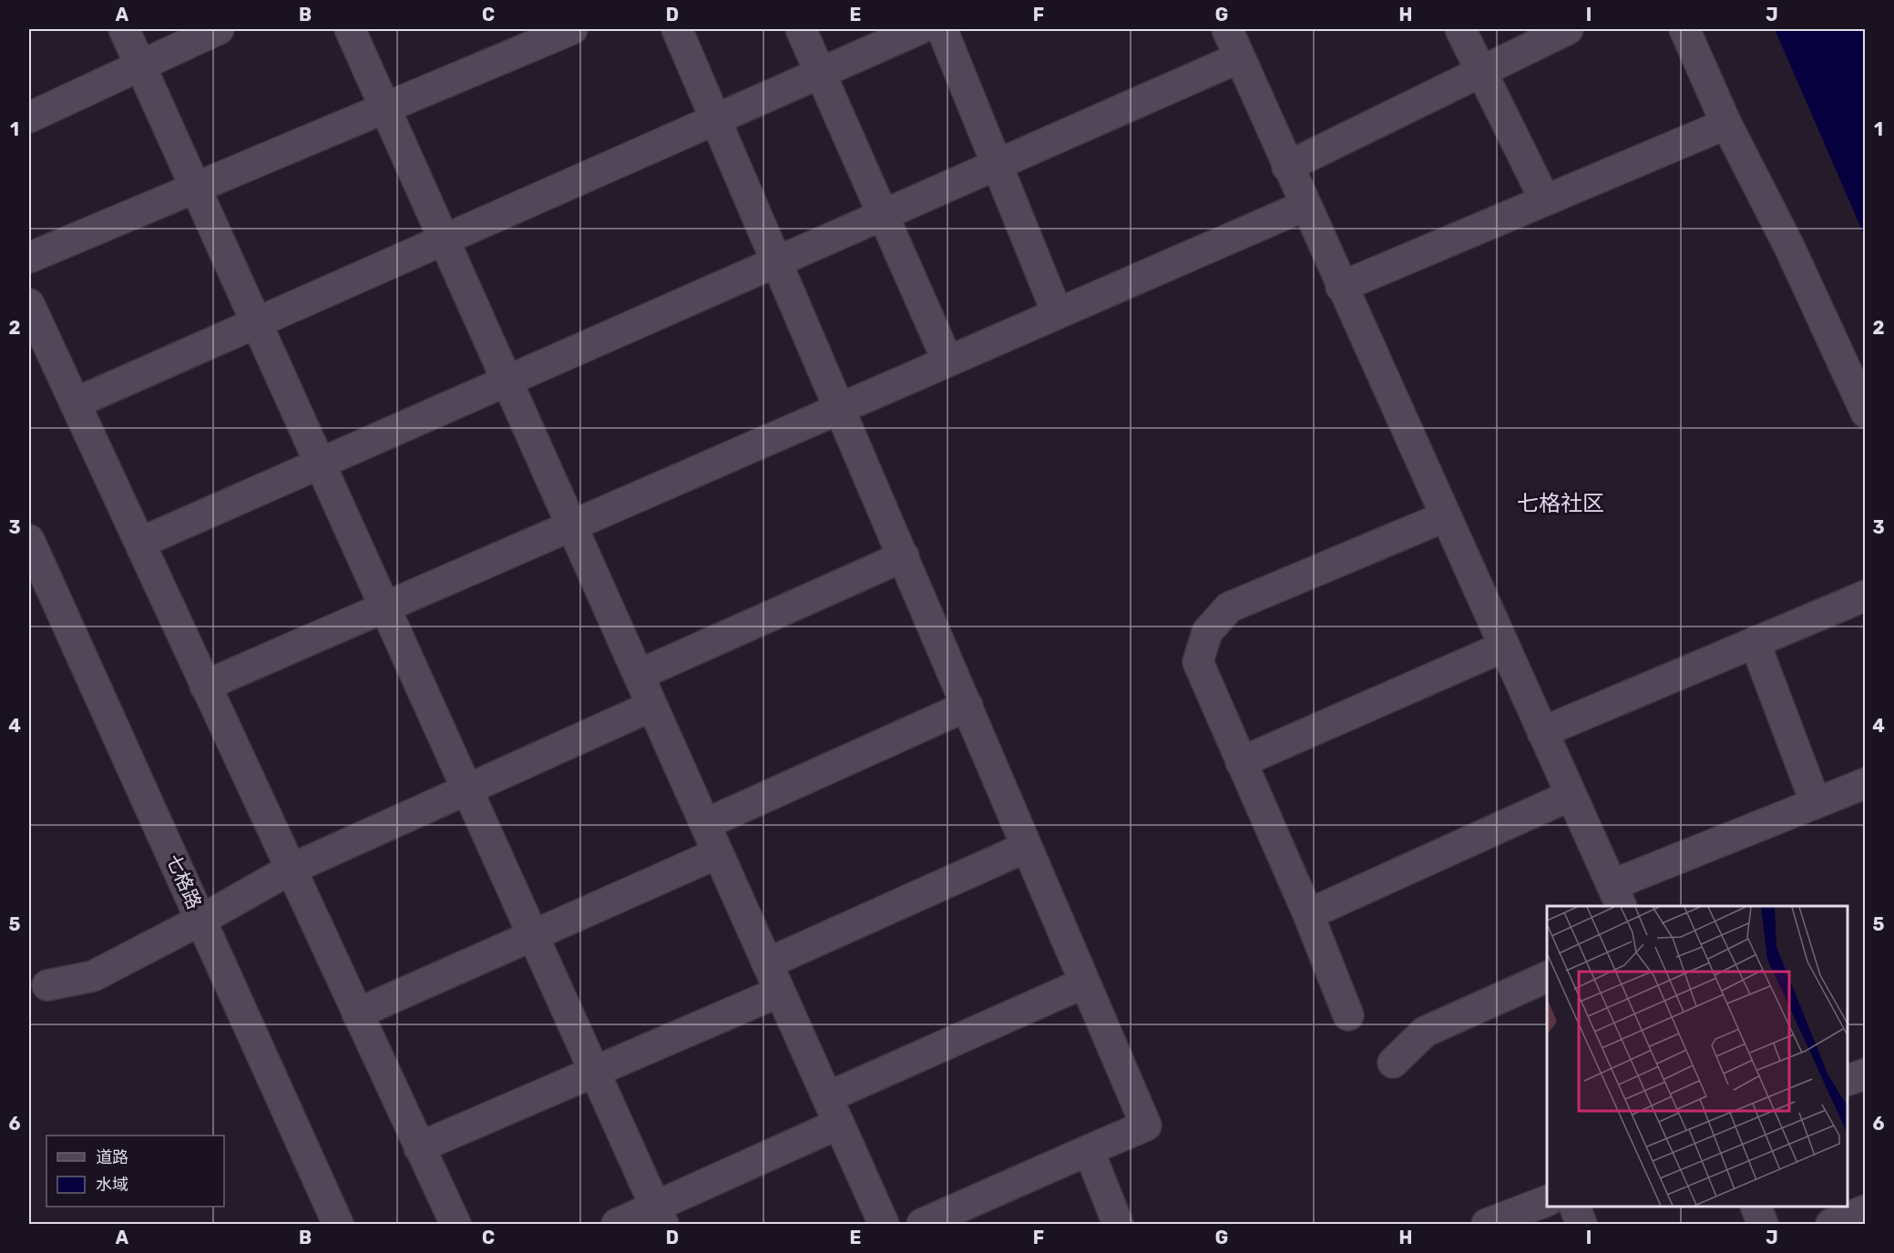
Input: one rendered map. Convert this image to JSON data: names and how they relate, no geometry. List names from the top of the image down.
{
  "streets": {
    "street": ["七格路"]
  },
  "districts": ["七格社区"],
  "legend": ["道路", "水域"],
  "grid": {
    "columns": [
      "A",
      "B",
      "C",
      "D",
      "E",
      "F",
      "G",
      "H",
      "I",
      "J"
    ],
    "rows": [
      "1",
      "2",
      "3",
      "4",
      "5",
      "6"
    ]
  }
}
